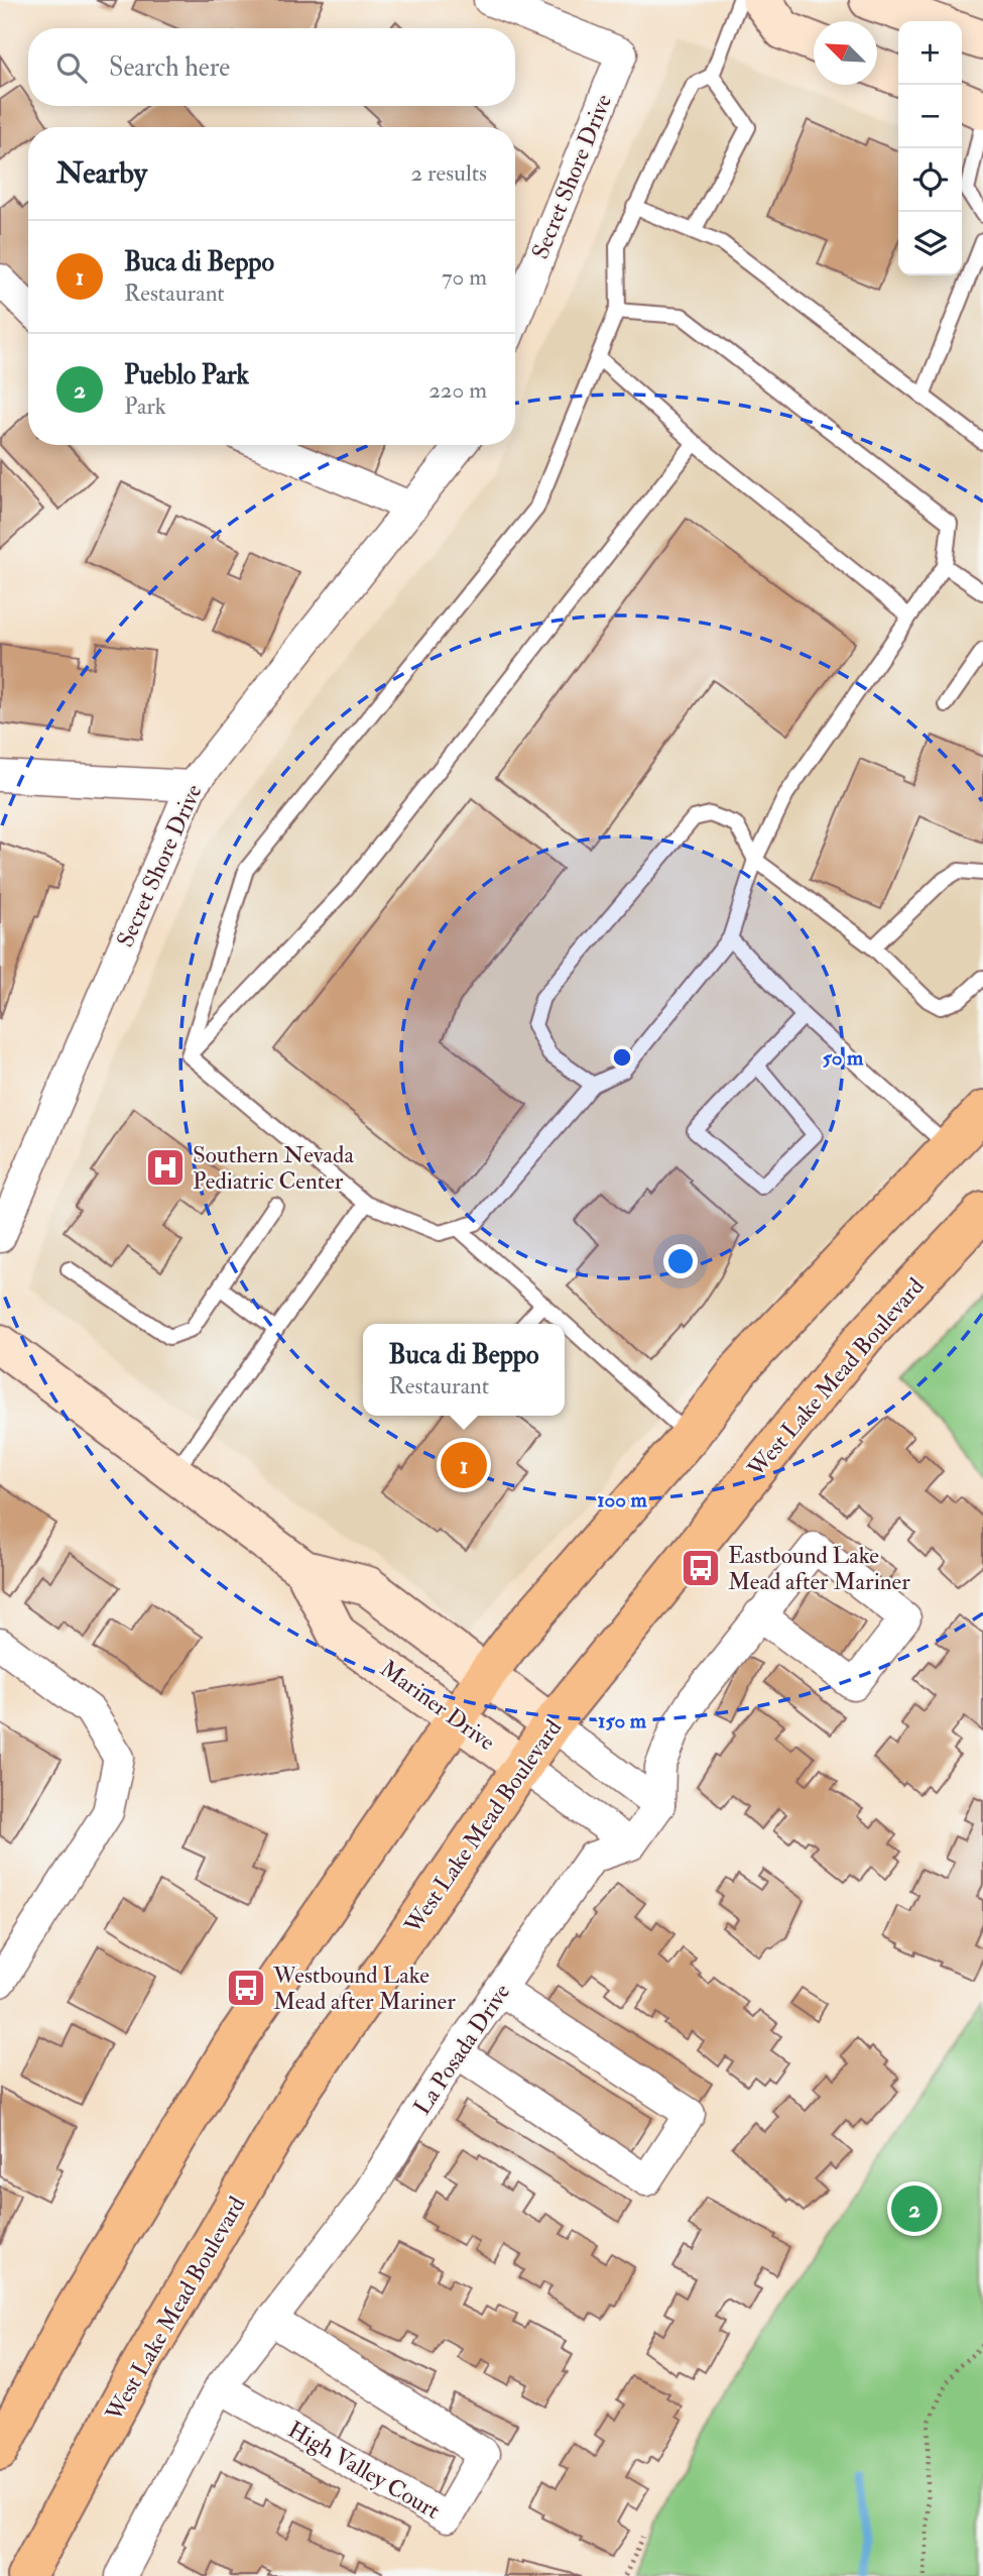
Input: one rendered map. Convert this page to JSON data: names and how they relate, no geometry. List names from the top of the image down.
{
  "streets": {
    "main road": ["West Lake Mead Boulevard"],
    "street": [
      "Secret Shore Drive",
      "Mariner Drive",
      "La Posada Drive",
      "High Valley Court"
    ]
  },
  "crossings": [
    ["West Lake Mead Boulevard", "Mariner Drive"],
    ["Mariner Drive", "La Posada Drive"],
    ["La Posada Drive", "High Valley Court"]
  ],
  "places": {
    "hospital": ["Southern Nevada Pediatric Center"],
    "bus stop": ["Eastbound Lake Mead after Mariner", "Westbound Lake Mead after Mariner"]
  },
  "north": "top left",
  "page": {
    "map_buttons": ["+", "−"],
    "search": "Search here",
    "heading": ["Nearby", "2 results"],
    "list": [
      {
        "mark": "1",
        "name": "Buca di Beppo",
        "note": "Restaurant",
        "value": "70 m"
      },
      {
        "mark": "2",
        "name": "Pueblo Park",
        "note": "Park",
        "value": "220 m"
      }
    ],
    "popup": ["Buca di Beppo", "Restaurant"],
    "pins": ["1", "2"]
  },
  "rings": ["50 m", "100 m", "150 m"]
}
